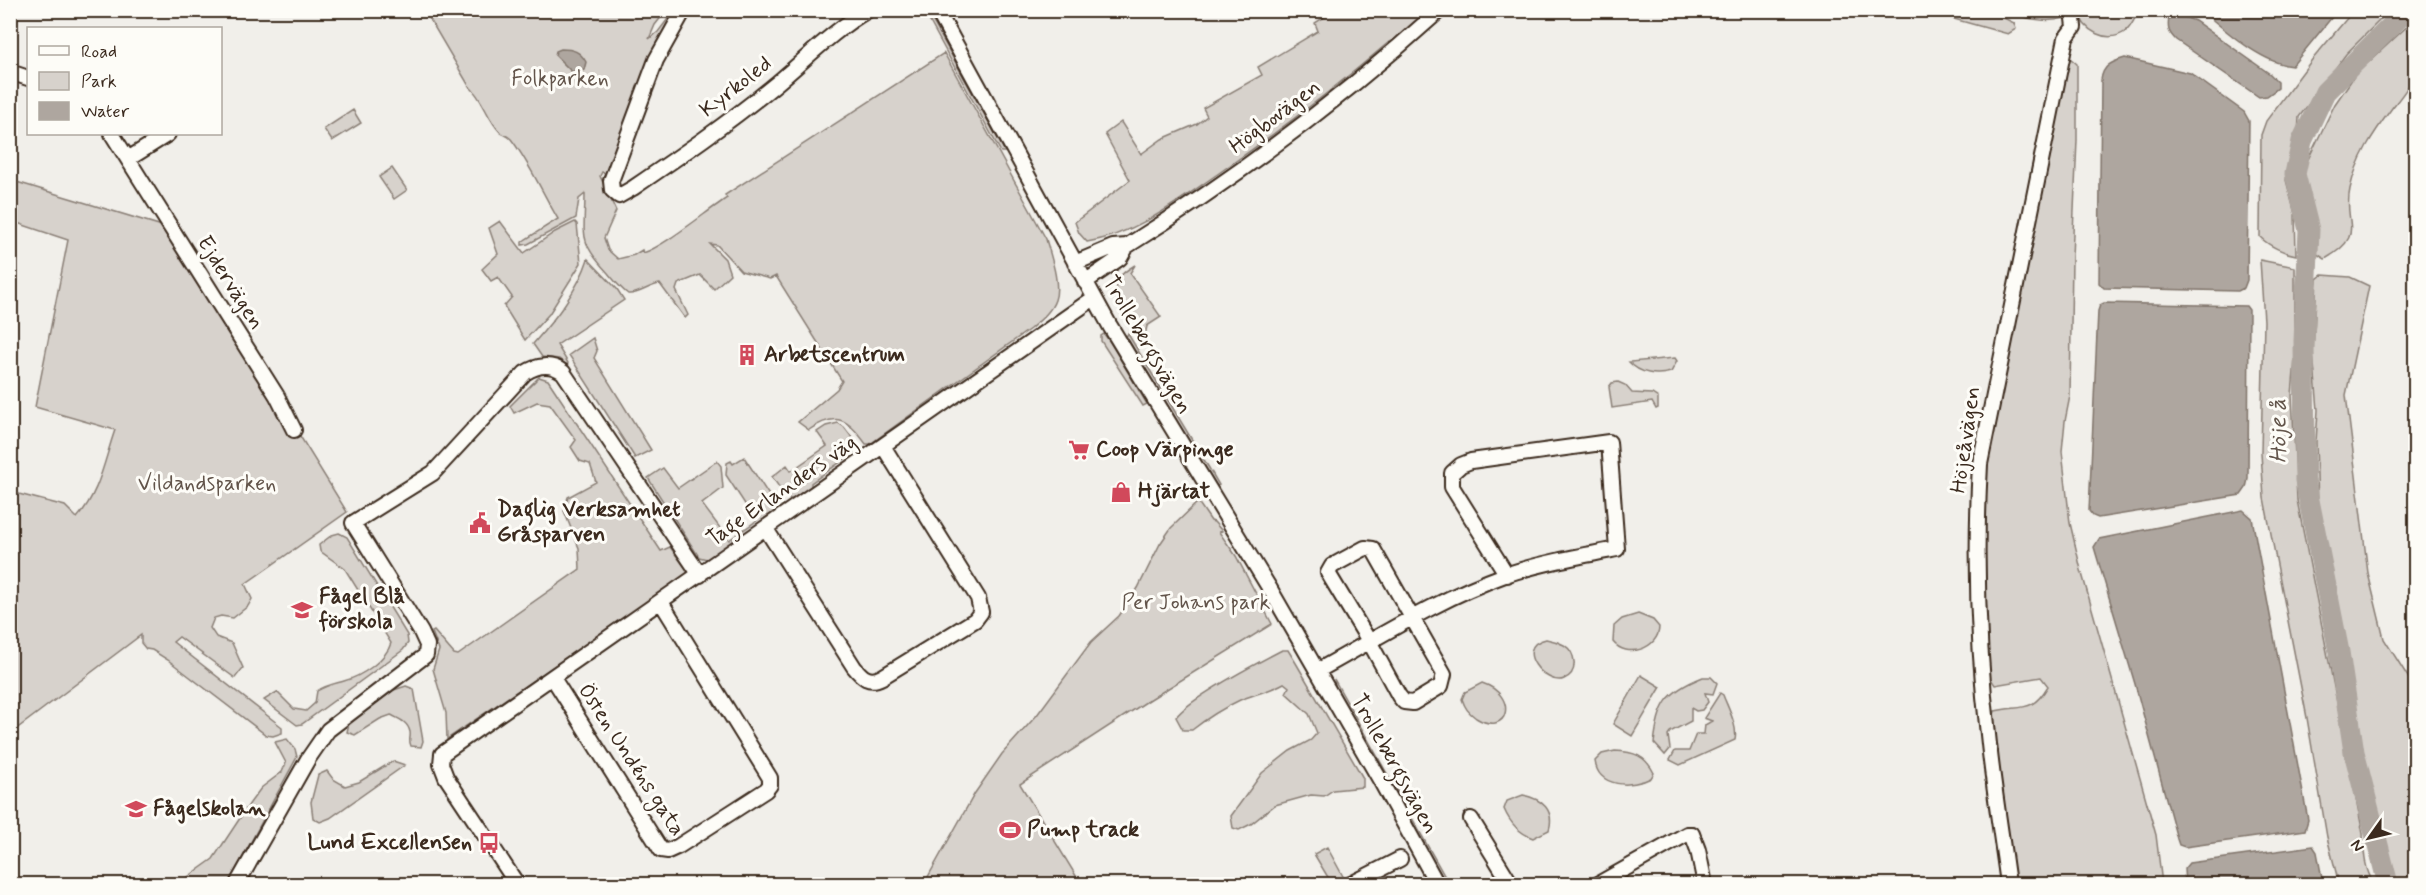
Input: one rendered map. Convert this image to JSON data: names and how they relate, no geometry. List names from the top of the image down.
{
  "streets": {
    "street": [
      "Kyrkoled",
      "Högbovägen",
      "Ejdervägen",
      "Trollebergsvägen",
      "Höjeåvägen",
      "Tage Erlanders väg",
      "Östen Undéns gata"
    ]
  },
  "crossings": [
    ["Högbovägen", "Trollebergsvägen"],
    ["Trollebergsvägen", "Tage Erlanders väg"],
    ["Tage Erlanders väg", "Östen Undéns gata"]
  ],
  "water": ["Höje å"],
  "parks": ["Folkparken", "Vildandsparken", "Per Johans park"],
  "places": {
    "building": ["Arbetscentrum"],
    "supermarket": ["Coop Värpinge"],
    "shop": ["Hjärtat"],
    "public building": ["Daglig Verksamhet Gråsparven"],
    "school or university": ["Fågel Blå förskola", "Fågelskolan"],
    "sports": ["Pump track"],
    "bus stop": ["Lund Excellensen"]
  },
  "legend": ["Road", "Park", "Water"],
  "north": "bottom left"
}
